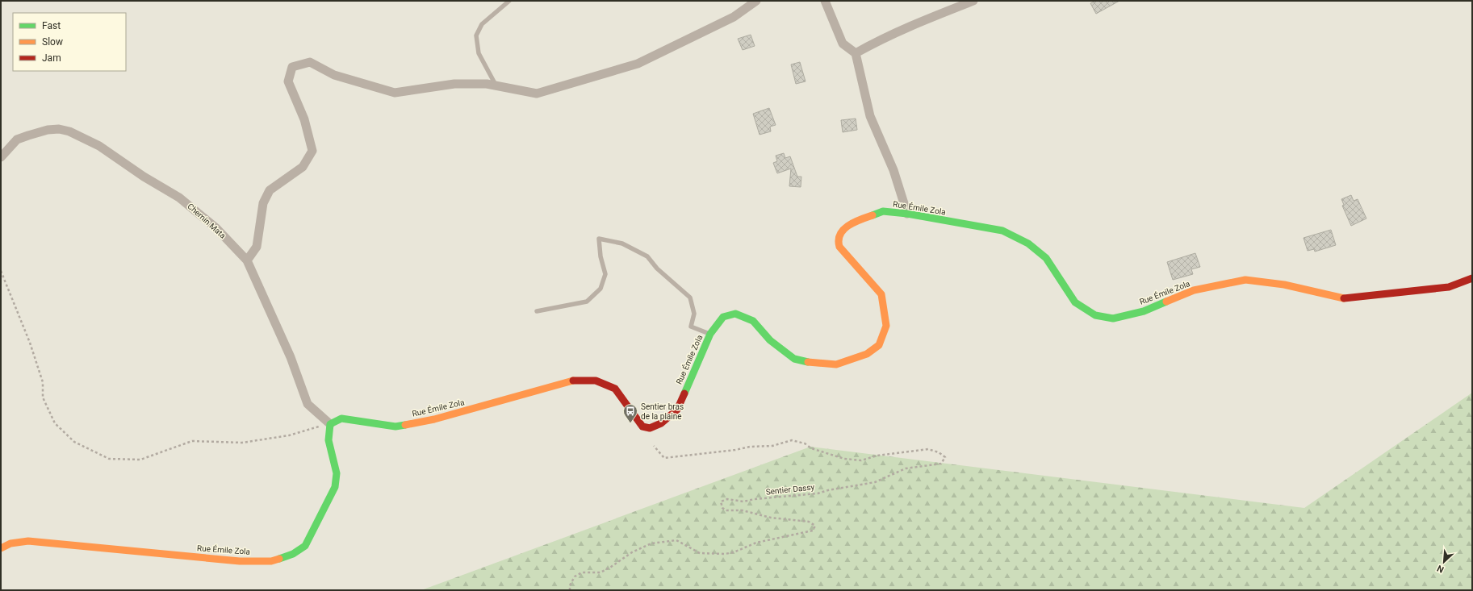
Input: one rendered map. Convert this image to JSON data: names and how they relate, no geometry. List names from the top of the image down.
{
  "streets": {
    "main road": ["Rue Émile Zola"],
    "street": ["Chemin Mata"],
    "path": ["Sentier Dassy"]
  },
  "crossings": [
    ["Rue Émile Zola", "Chemin Mata"]
  ],
  "places": {
    "bus stop": ["Sentier bras de la plaine"]
  },
  "legend": ["Fast", "Slow", "Jam"],
  "north": "bottom left"
}
